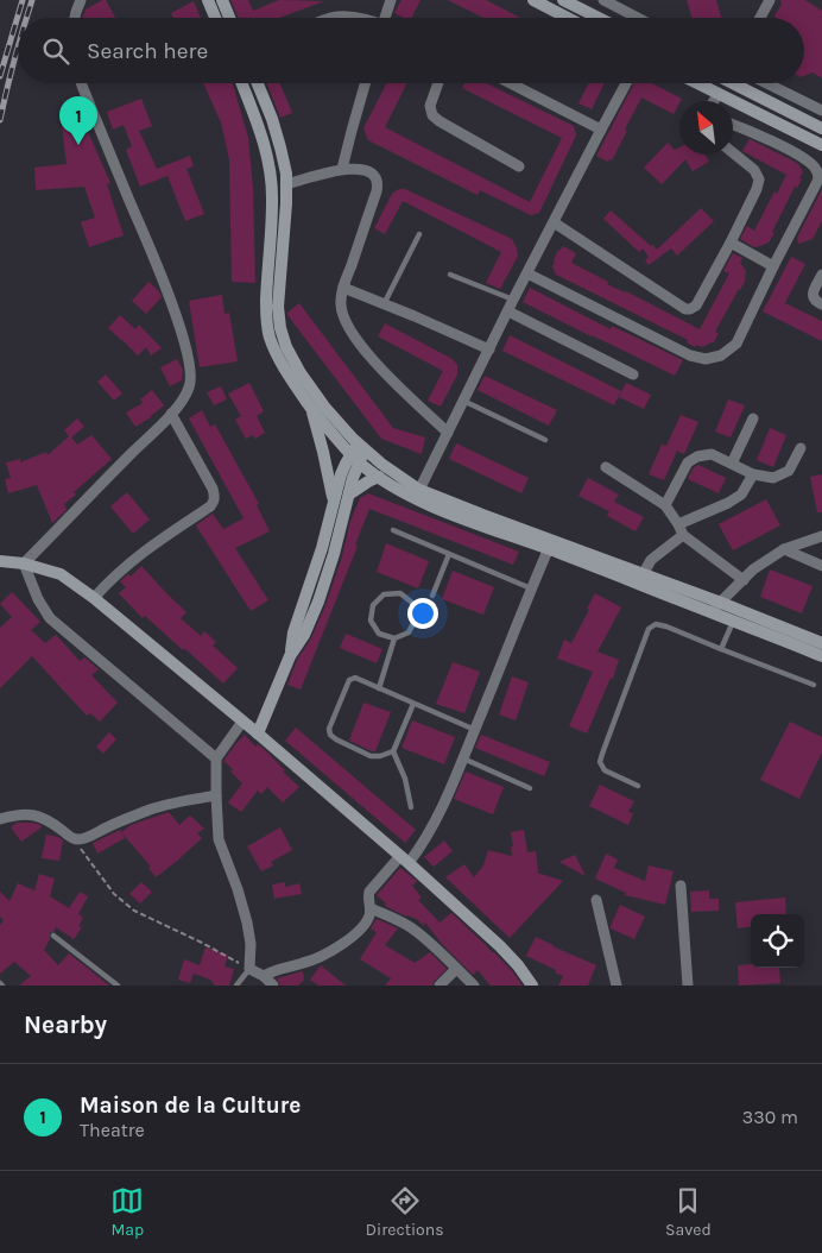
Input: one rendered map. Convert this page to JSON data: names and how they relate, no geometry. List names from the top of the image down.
{
  "north": "top left",
  "page": {
    "search": "Search here",
    "pins": "1",
    "heading": "Nearby",
    "list": [
      {
        "mark": "1",
        "name": "Maison de la Culture",
        "note": "Theatre",
        "value": "330 m"
      }
    ],
    "nav": ["Map", "Directions", "Saved"]
  }
}
